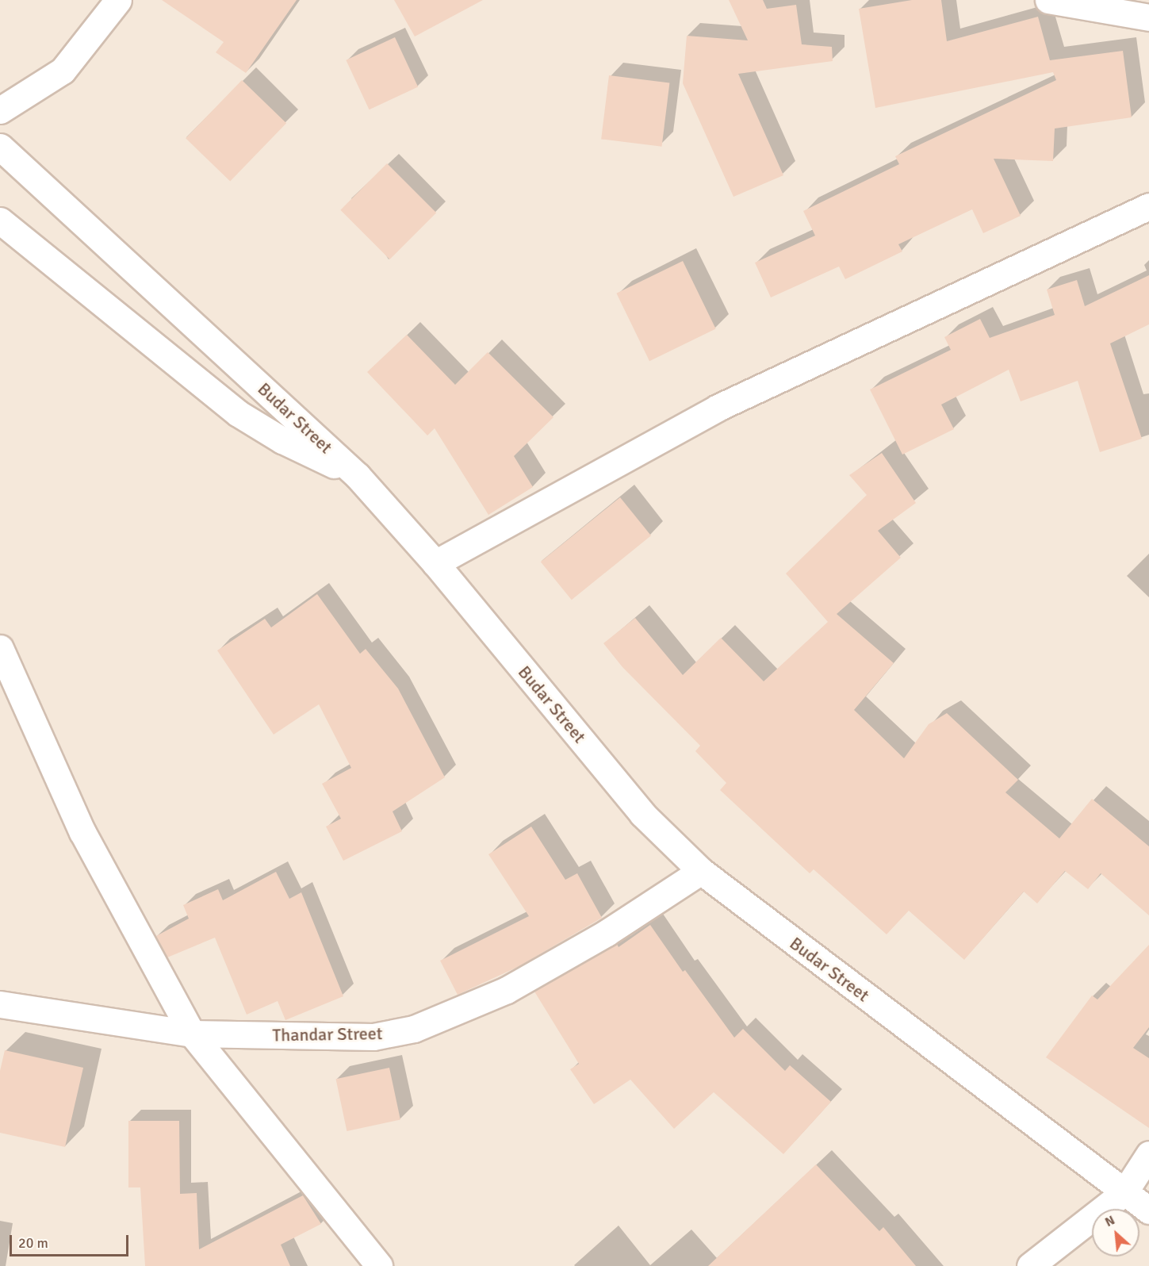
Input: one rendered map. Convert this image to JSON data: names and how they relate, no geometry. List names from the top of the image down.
{
  "streets": {
    "street": ["Budar Street", "Thandar Street"]
  },
  "crossings": [
    ["Budar Street", "Thandar Street"]
  ],
  "scale_bar": "20 m",
  "north": "top left"
}
